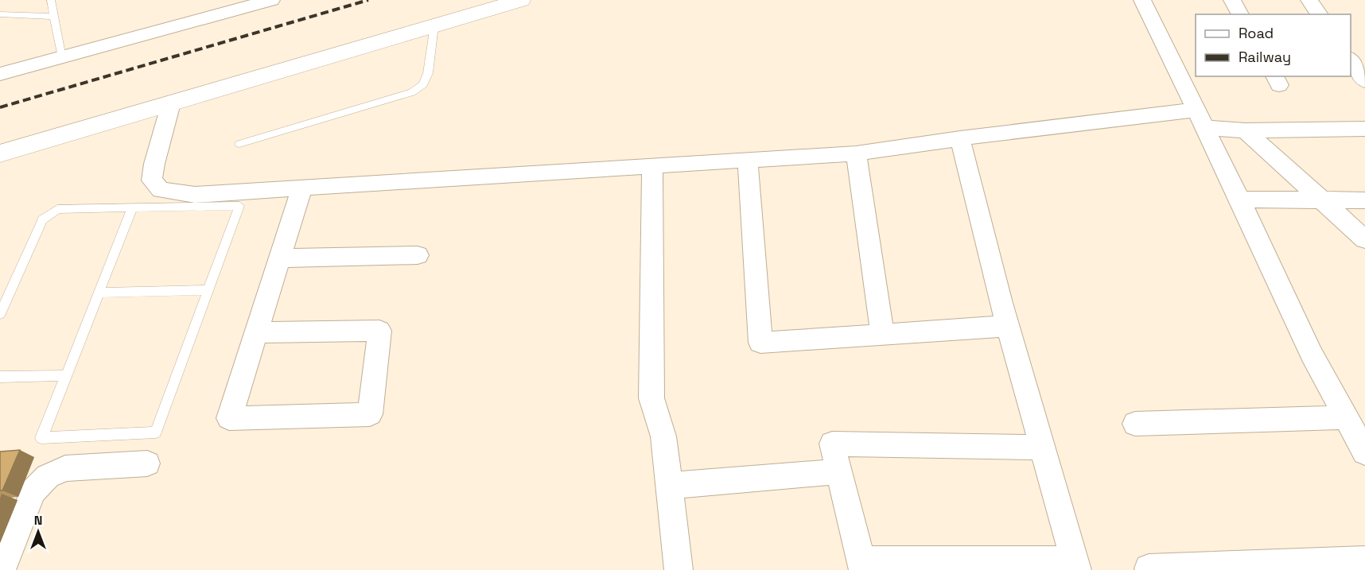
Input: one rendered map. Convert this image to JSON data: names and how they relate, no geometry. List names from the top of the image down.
{
  "legend": ["Road", "Railway"],
  "north": "top"
}
